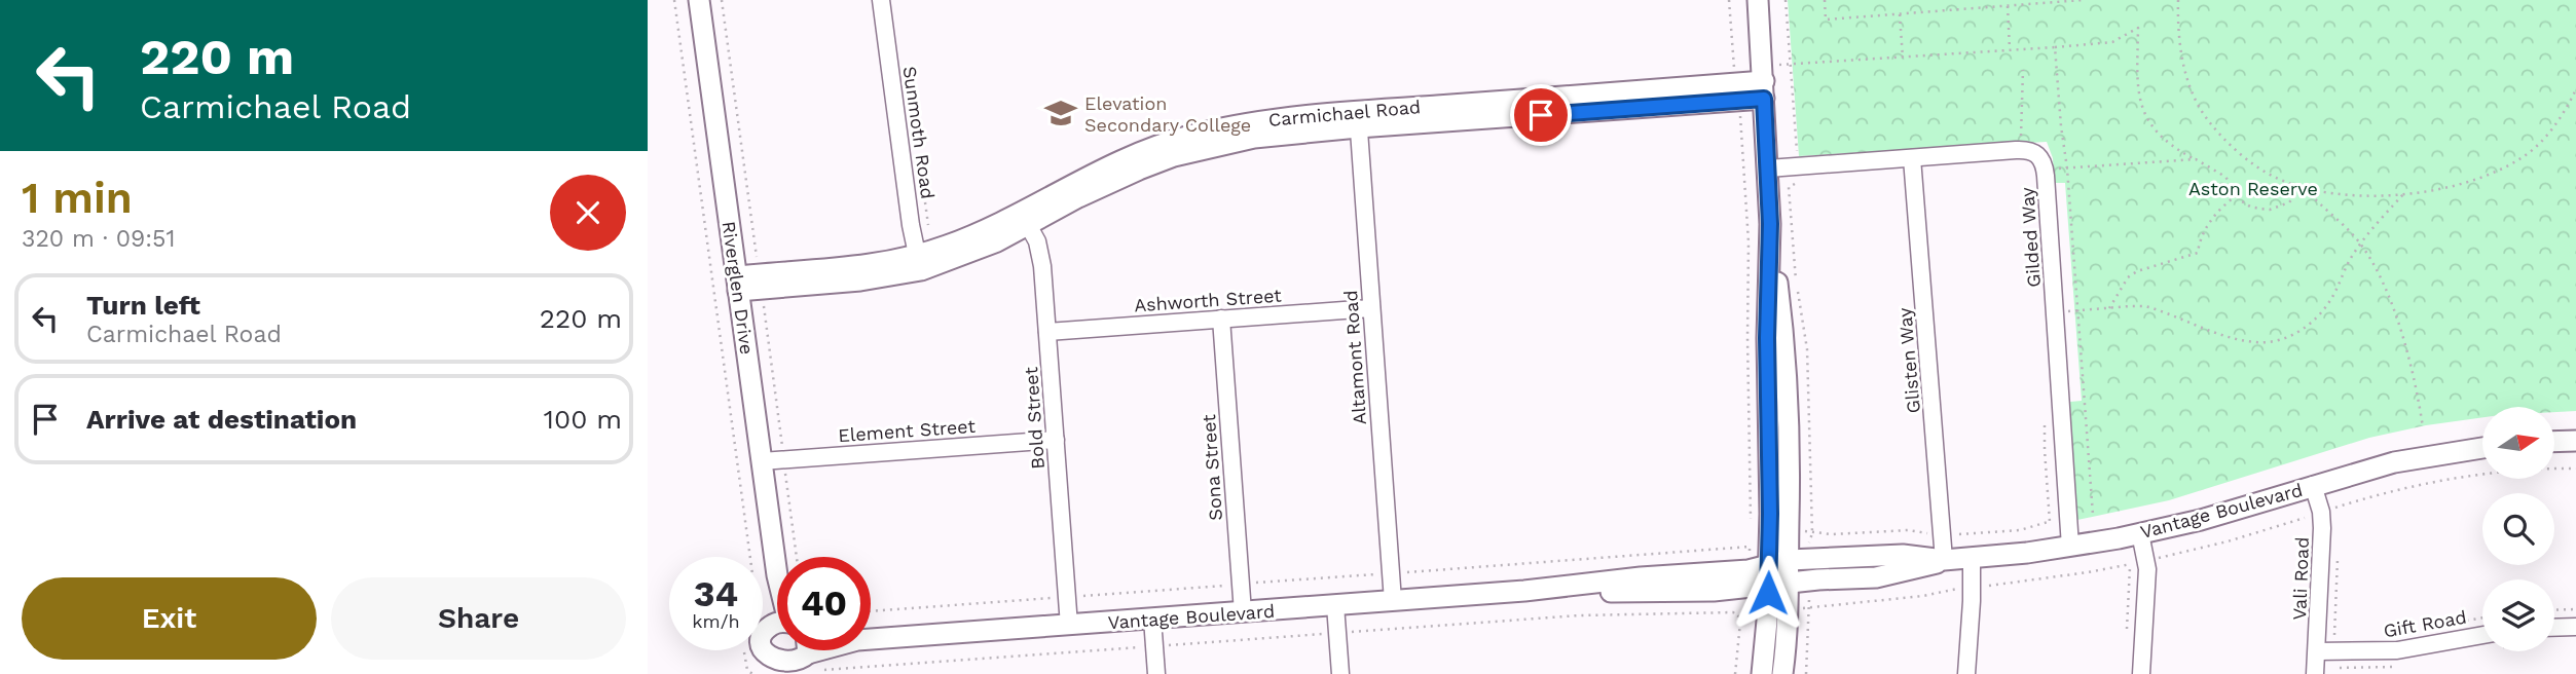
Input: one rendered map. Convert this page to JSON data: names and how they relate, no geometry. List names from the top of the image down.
{
  "streets": {
    "street": [
      "Carmichael Road",
      "Sunmoth Road",
      "Gilded Way",
      "Riverglen Drive",
      "Ashworth Street",
      "Altamont Road",
      "Glisten Way",
      "Bold Street",
      "Element Street",
      "Sona Street",
      "Vantage Boulevard",
      "Vali Road",
      "Gift Road"
    ]
  },
  "crossings": [
    ["Carmichael Road", "Sunmoth Road"],
    ["Carmichael Road", "Riverglen Drive"],
    ["Carmichael Road", "Altamont Road"],
    ["Carmichael Road", "Bold Street"],
    ["Gilded Way", "Vantage Boulevard"],
    ["Riverglen Drive", "Element Street"],
    ["Riverglen Drive", "Vantage Boulevard"],
    ["Ashworth Street", "Altamont Road"],
    ["Ashworth Street", "Bold Street"],
    ["Ashworth Street", "Sona Street"],
    ["Altamont Road", "Vantage Boulevard"],
    ["Glisten Way", "Vantage Boulevard"],
    ["Bold Street", "Element Street"],
    ["Bold Street", "Vantage Boulevard"],
    ["Sona Street", "Vantage Boulevard"],
    ["Vantage Boulevard", "Vali Road"],
    ["Vali Road", "Gift Road"]
  ],
  "parks": ["Aston Reserve"],
  "places": {
    "school or university": ["Elevation Secondary College"]
  },
  "north": "right",
  "page": {
    "turn": ["220 m", "Carmichael Road"],
    "heading": ["1 min", "320 m · 09:51"],
    "list": [
      {
        "name": "Turn left",
        "note": "Carmichael Road",
        "value": "220 m"
      },
      {
        "name": "Arrive at destination",
        "value": "100 m"
      }
    ],
    "speed": "34 km/h",
    "limit": "40",
    "buttons": ["Exit", "Share"]
  }
}
